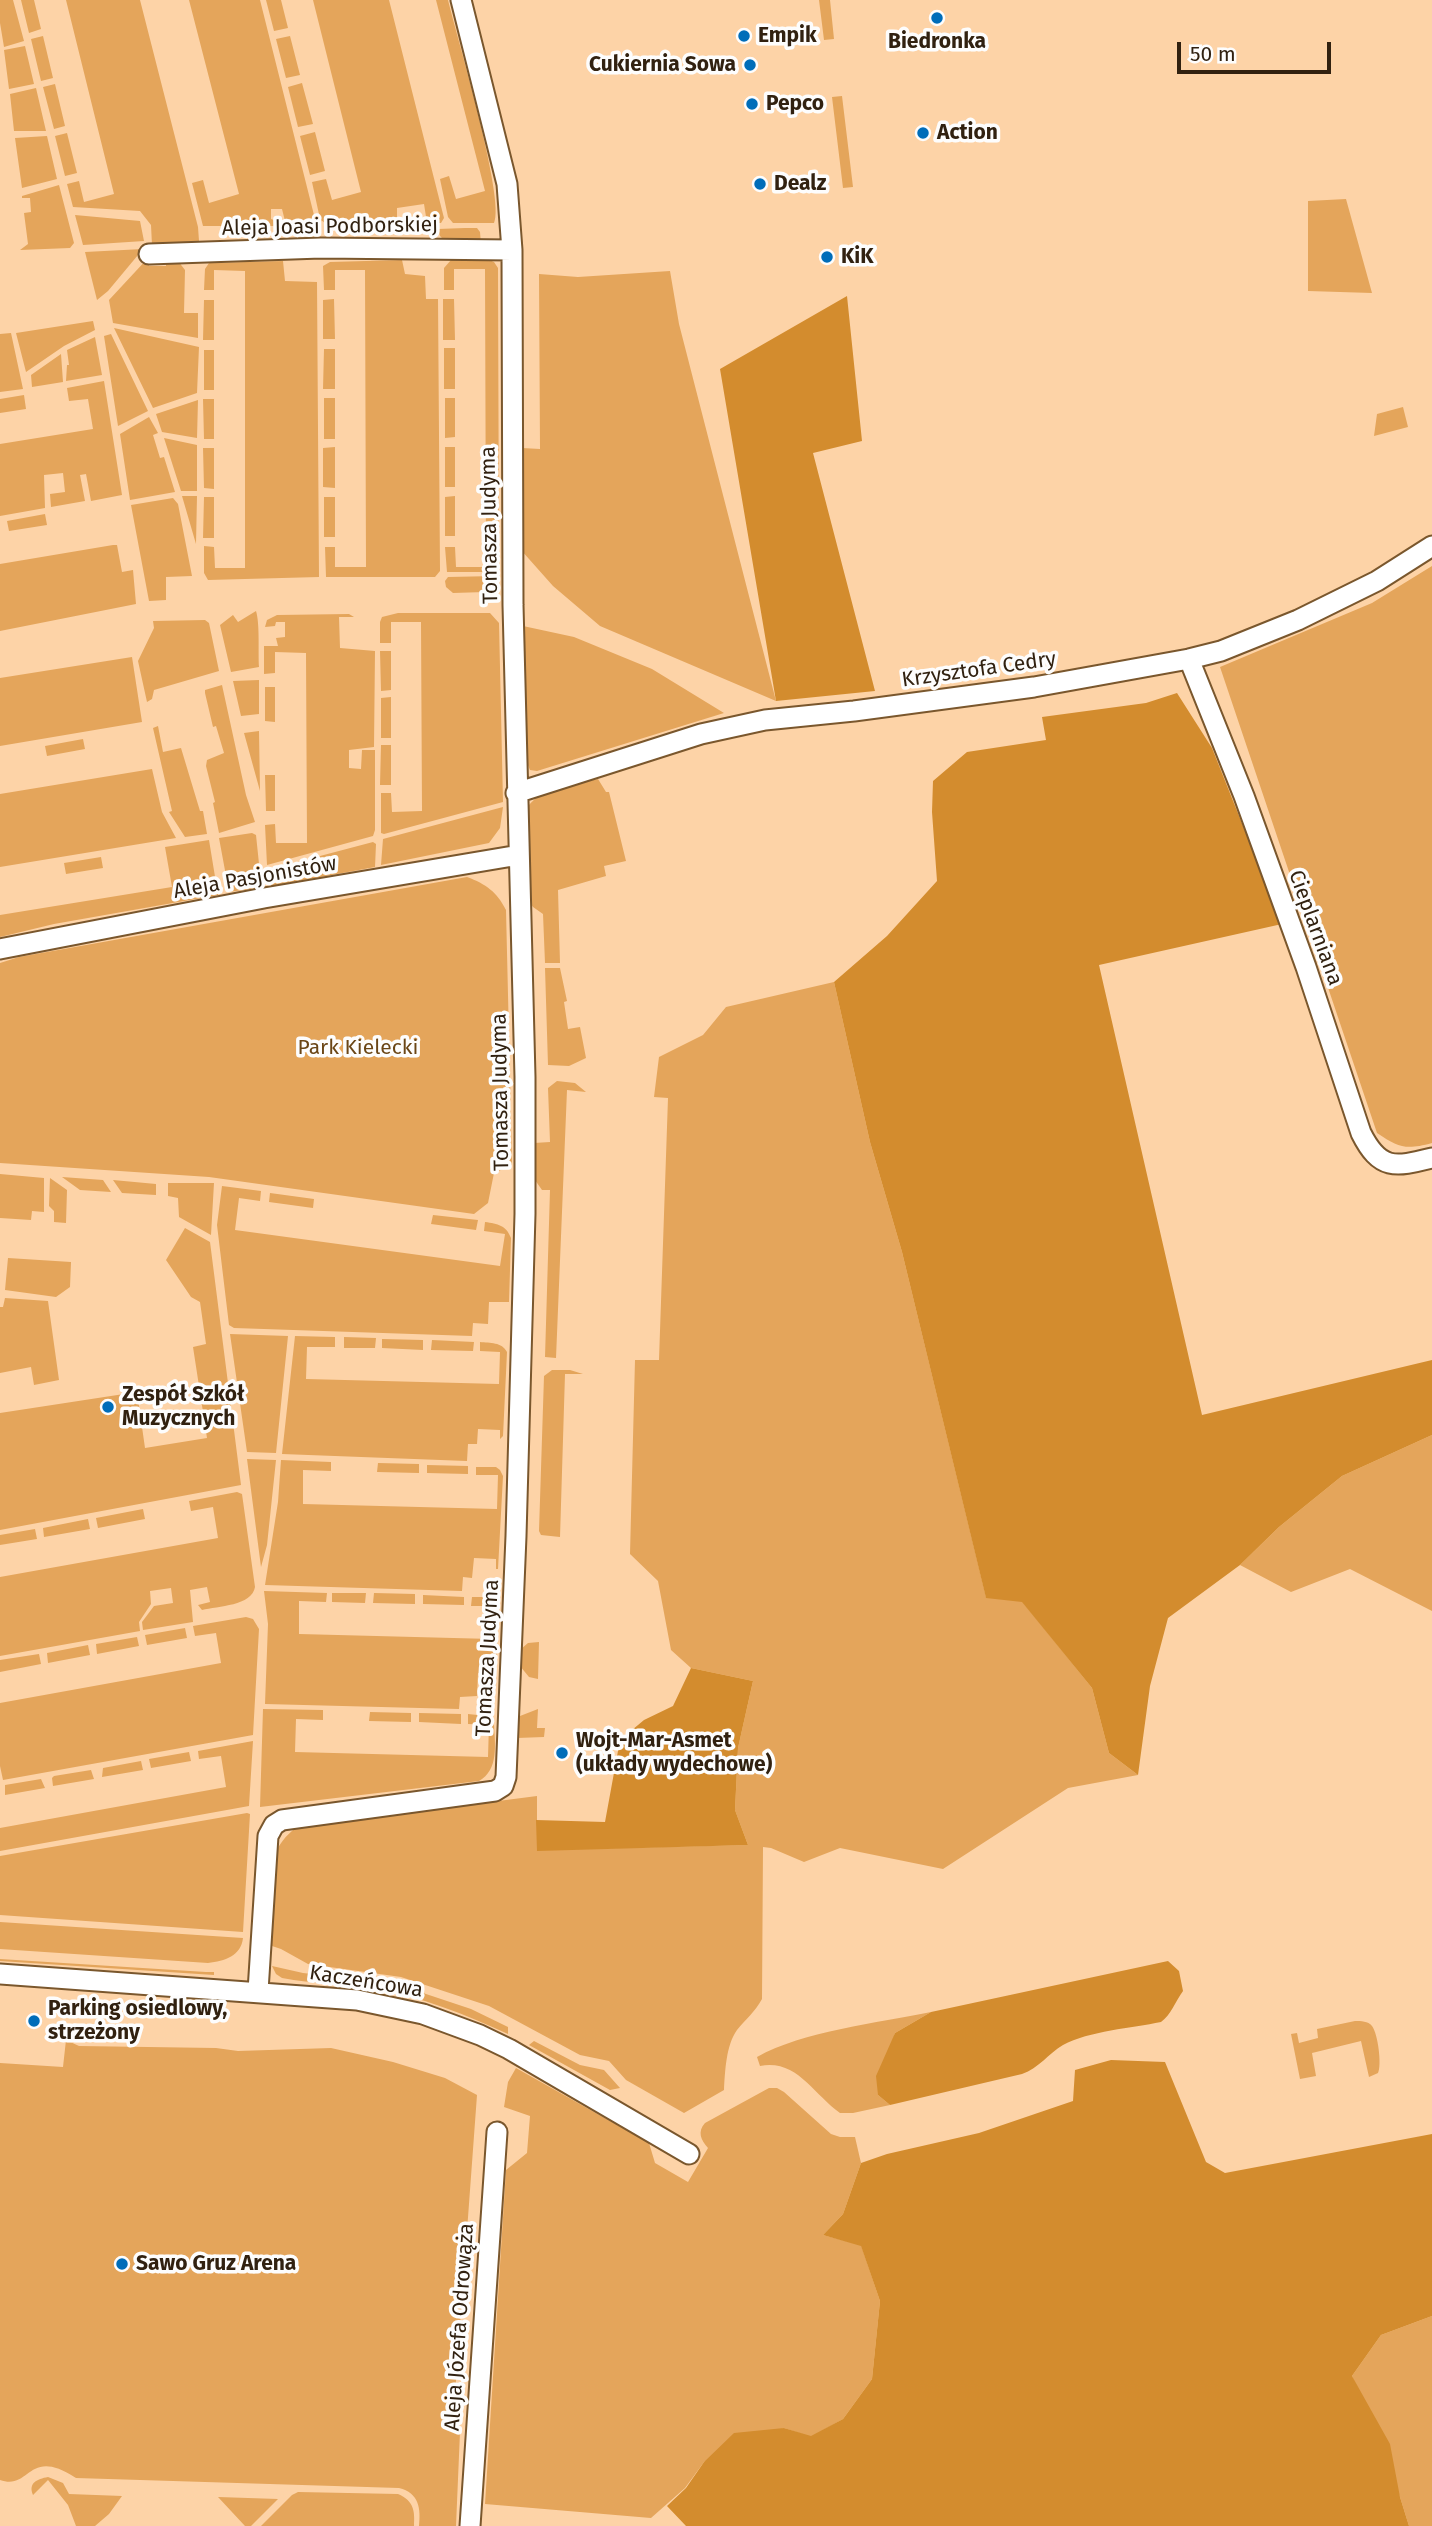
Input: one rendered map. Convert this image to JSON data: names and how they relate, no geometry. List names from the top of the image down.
{
  "streets": {
    "street": [
      "Aleja Joasi Podborskiej",
      "Tomasza Judyma",
      "Krzysztofa Cedry",
      "Aleja Pasjonistów",
      "Cieplarniana",
      "Kaczeńcowa",
      "Aleja Józefa Odrowąża"
    ]
  },
  "crossings": [
    ["Aleja Joasi Podborskiej", "Tomasza Judyma"],
    ["Tomasza Judyma", "Krzysztofa Cedry"],
    ["Tomasza Judyma", "Aleja Pasjonistów"],
    ["Tomasza Judyma", "Kaczeńcowa"],
    ["Krzysztofa Cedry", "Cieplarniana"]
  ],
  "parks": ["Park Kielecki"],
  "places": [
    "Biedronka",
    "Empik",
    "Cukiernia Sowa",
    "Pepco",
    "Action",
    "Dealz",
    "KiK",
    "Zespół Szkół Muzycznych",
    "Wojt-Mar-Asmet (układy wydechowe)",
    "Parking osiedlowy, strzeżony",
    "Sawo Gruz Arena"
  ],
  "scale_bar": "50 m"
}
